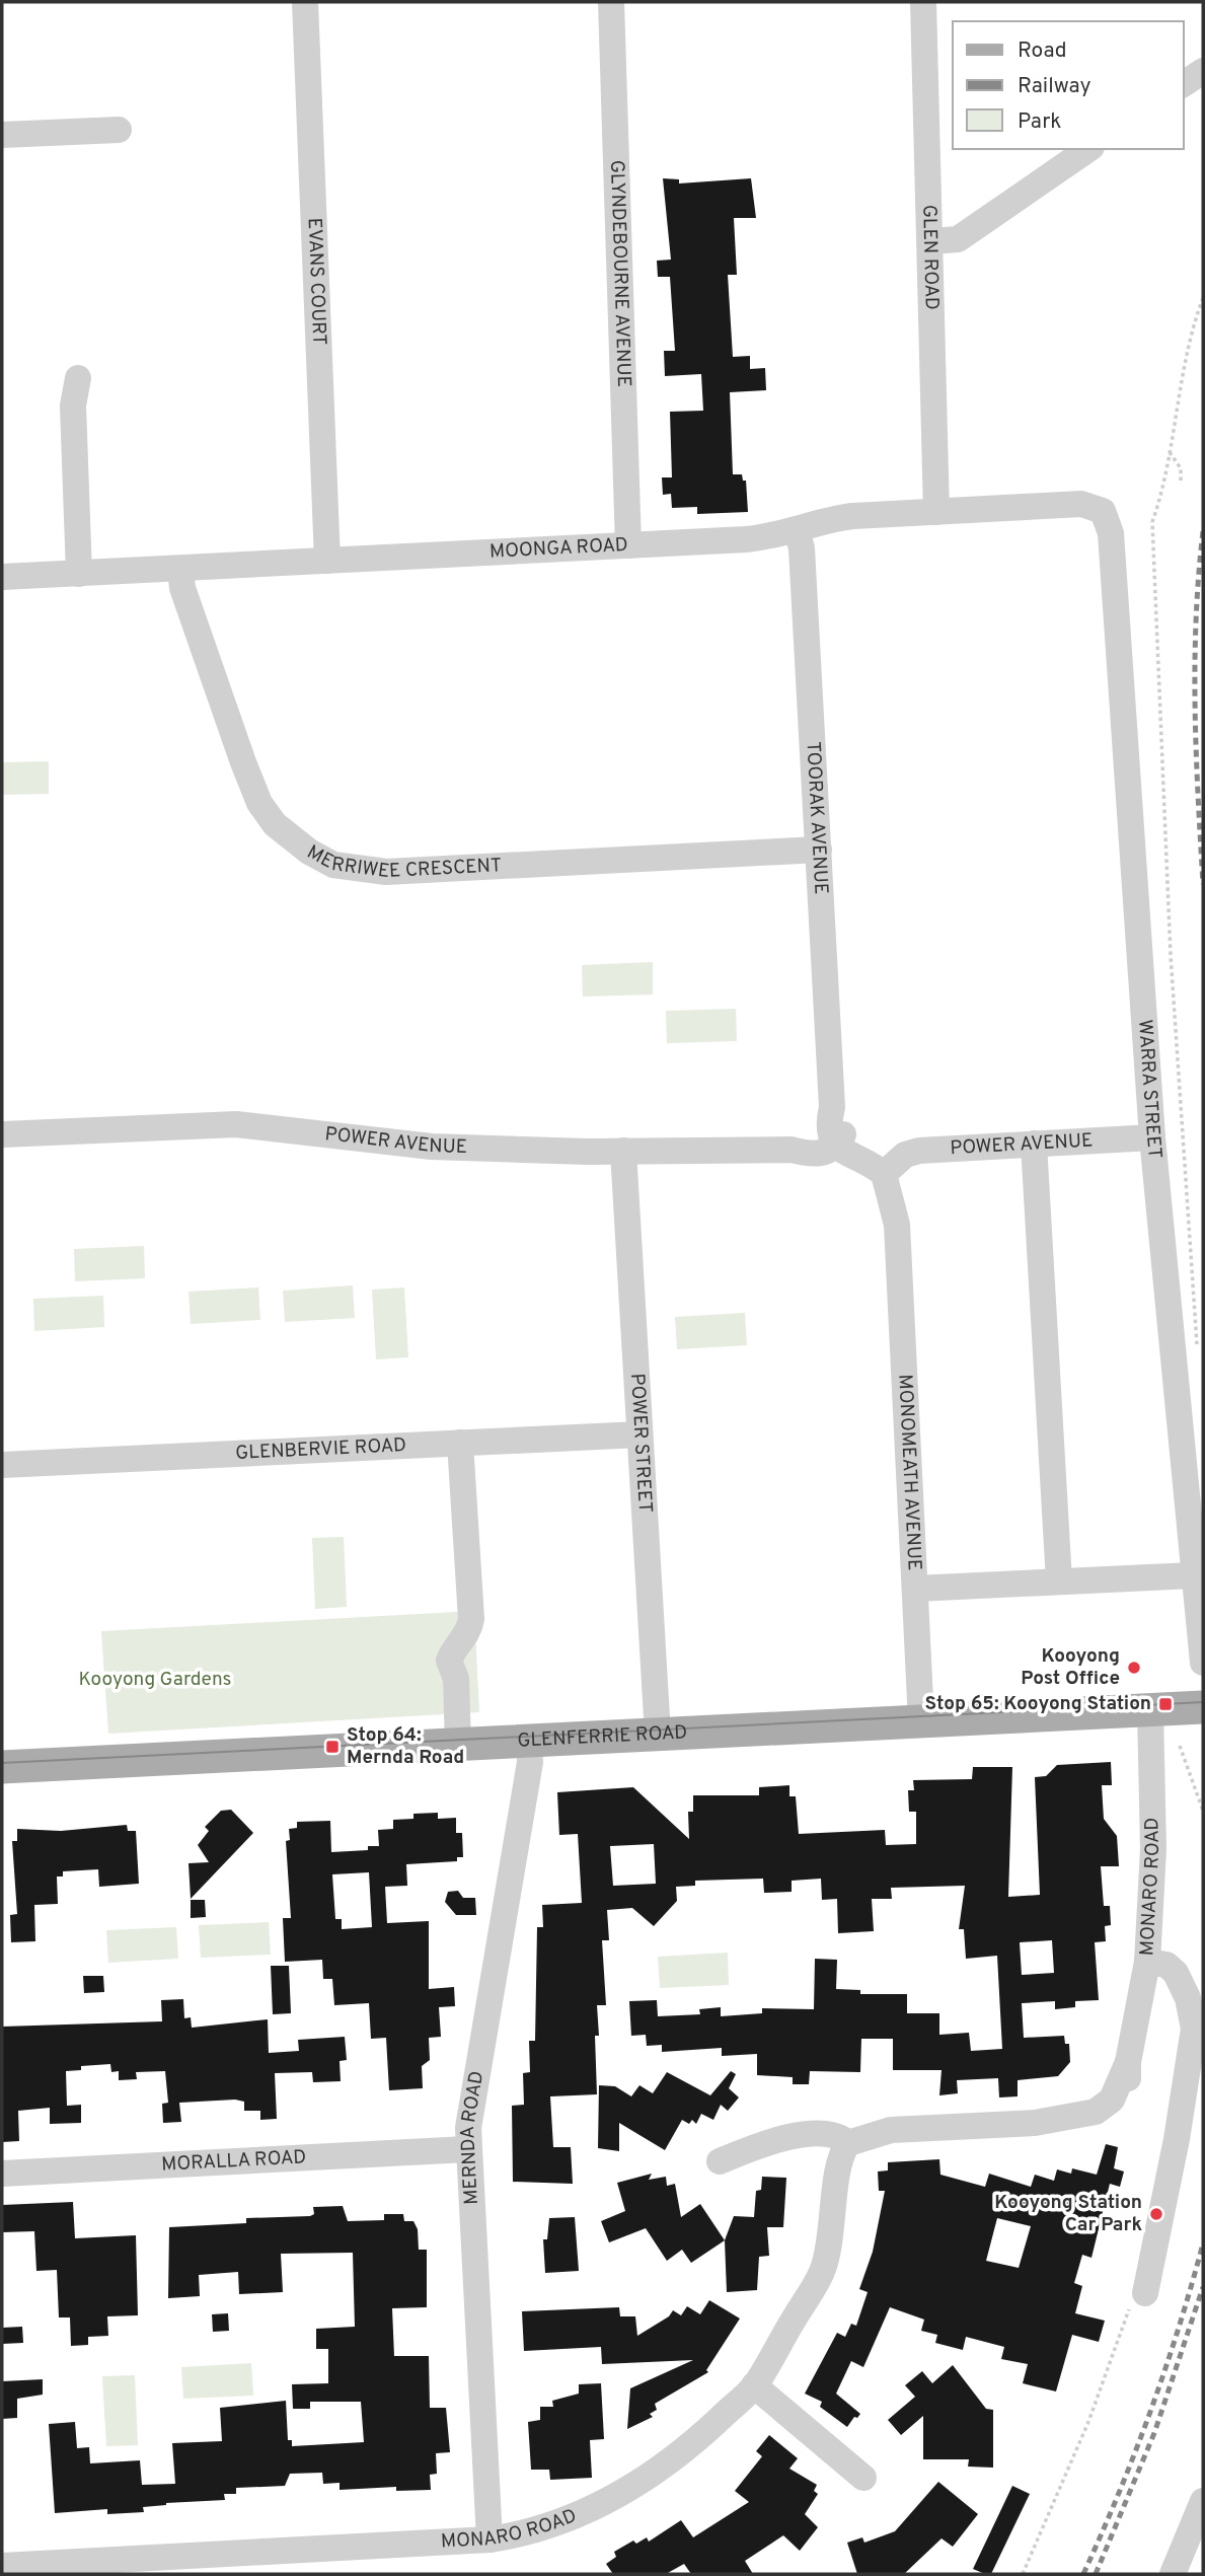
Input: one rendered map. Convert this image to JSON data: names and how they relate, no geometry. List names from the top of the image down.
{
  "streets": {
    "main road": ["GLENFERRIE ROAD"],
    "street": [
      "GLEN ROAD",
      "GLYNDEBOURNE AVENUE",
      "EVANS COURT",
      "MOONGA ROAD",
      "TOORAK AVENUE",
      "MERRIWEE CRESCENT",
      "WARRA STREET",
      "POWER AVENUE",
      "POWER STREET",
      "GLENBERVIE ROAD",
      "MONOMEATH AVENUE",
      "MONARO ROAD",
      "MERNDA ROAD",
      "MORALLA ROAD"
    ]
  },
  "crossings": [
    ["GLEN ROAD", "MOONGA ROAD"],
    ["GLYNDEBOURNE AVENUE", "MOONGA ROAD"],
    ["EVANS COURT", "MOONGA ROAD"],
    ["MOONGA ROAD", "TOORAK AVENUE"],
    ["MOONGA ROAD", "MERRIWEE CRESCENT"],
    ["MOONGA ROAD", "WARRA STREET"],
    ["TOORAK AVENUE", "MERRIWEE CRESCENT"],
    ["TOORAK AVENUE", "POWER AVENUE"],
    ["WARRA STREET", "POWER AVENUE"],
    ["POWER AVENUE", "POWER STREET"],
    ["POWER AVENUE", "MONOMEATH AVENUE"],
    ["POWER STREET", "GLENBERVIE ROAD"],
    ["POWER STREET", "GLENFERRIE ROAD"],
    ["MONOMEATH AVENUE", "GLENFERRIE ROAD"],
    ["GLENFERRIE ROAD", "MONARO ROAD"],
    ["GLENFERRIE ROAD", "MERNDA ROAD"],
    ["MONARO ROAD", "MERNDA ROAD"],
    ["MERNDA ROAD", "MORALLA ROAD"]
  ],
  "parks": ["Kooyong Gardens"],
  "places": {
    "other": ["Kooyong Post Office", "Kooyong Station Car Park"],
    "transit": ["Stop 65: Kooyong Station", "Stop 64: Mernda Road"]
  },
  "legend": ["Road", "Railway", "Park"]
}
